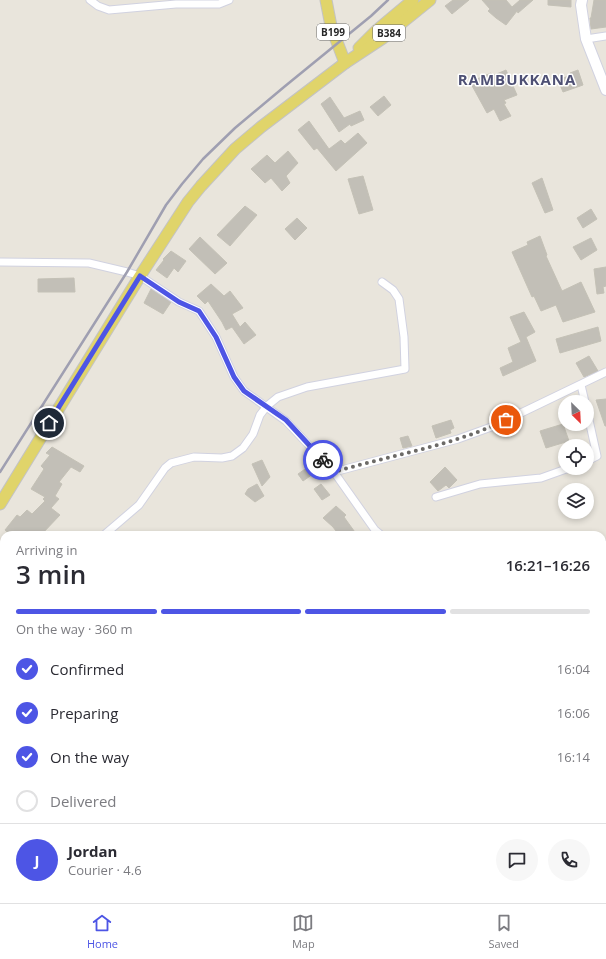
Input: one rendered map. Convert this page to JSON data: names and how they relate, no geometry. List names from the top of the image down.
{
  "streets": {
    "main road": ["B199", "B384"]
  },
  "crossings": [
    ["B199", "B384"]
  ],
  "districts": ["RAMBUKKANA"],
  "north": "bottom right",
  "page": {
    "heading": ["3 min", "Arriving in", "16:21–16:26"],
    "panel": ["Jordan", "Courier · 4.6"],
    "bar": "On the way · 360 m",
    "list": [
      ["Confirmed", "16:04"],
      ["Preparing", "16:06"],
      ["On the way", "16:14"],
      "Delivered"
    ],
    "round": "J",
    "tabs": ["Home", "Map", "Saved"]
  }
}
